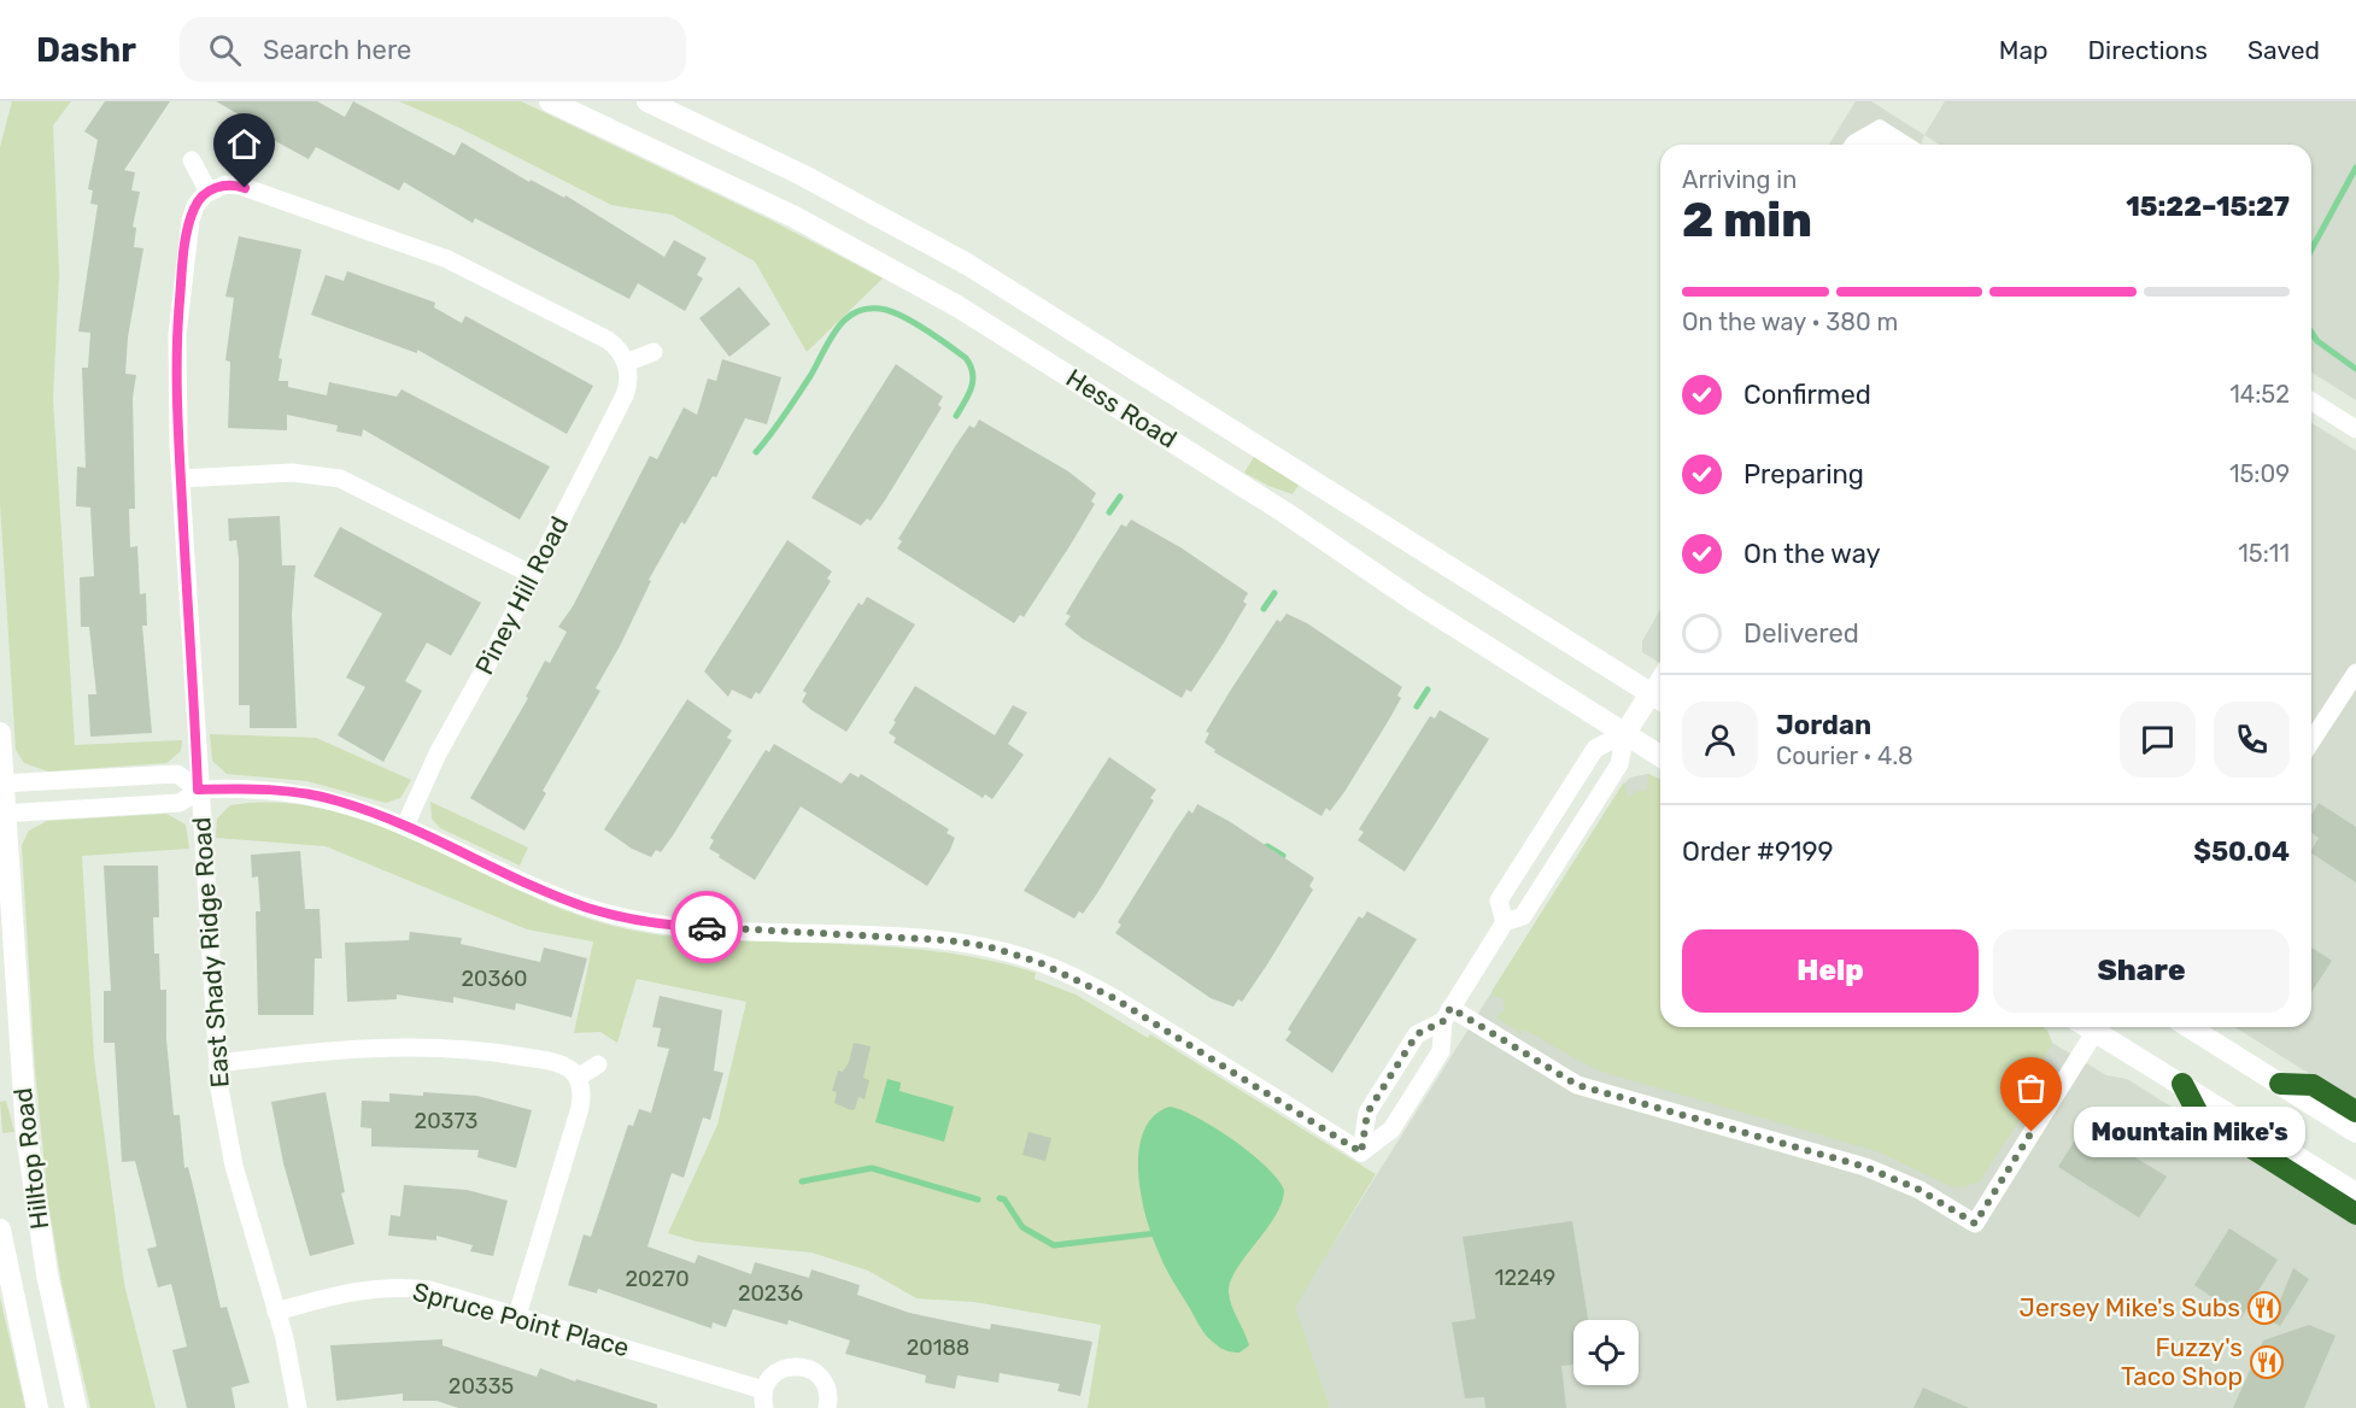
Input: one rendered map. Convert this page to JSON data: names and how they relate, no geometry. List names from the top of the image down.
{
  "streets": {
    "main road": ["Hess Road", "Hilltop Road"],
    "street": ["Piney Hill Road", "East Shady Ridge Road", "Spruce Point Place"]
  },
  "crossings": [
    ["East Shady Ridge Road", "Spruce Point Place"]
  ],
  "places": {
    "other": ["Mountain Mike's"],
    "restaurant": ["Jersey Mike's Subs", "Fuzzy's Taco Shop"]
  },
  "house_numbers": [
    "20360",
    "20373",
    "12249",
    "20270",
    "20236",
    "20188",
    "20335"
  ],
  "page": {
    "header": "Dashr",
    "search": "Search here",
    "nav": ["Map", "Directions", "Saved"],
    "heading": ["2 min", "Arriving in", "15:22–15:27"],
    "panel": [
      "Jordan",
      "Courier · 4.8",
      "Order #9199",
      "$50.04"
    ],
    "bar": "On the way · 380 m",
    "list": [
      ["Confirmed", "14:52"],
      ["Preparing", "15:09"],
      ["On the way", "15:11"],
      "Delivered"
    ],
    "buttons": ["Help", "Share"],
    "bubble": "Mountain Mike's"
  }
}
